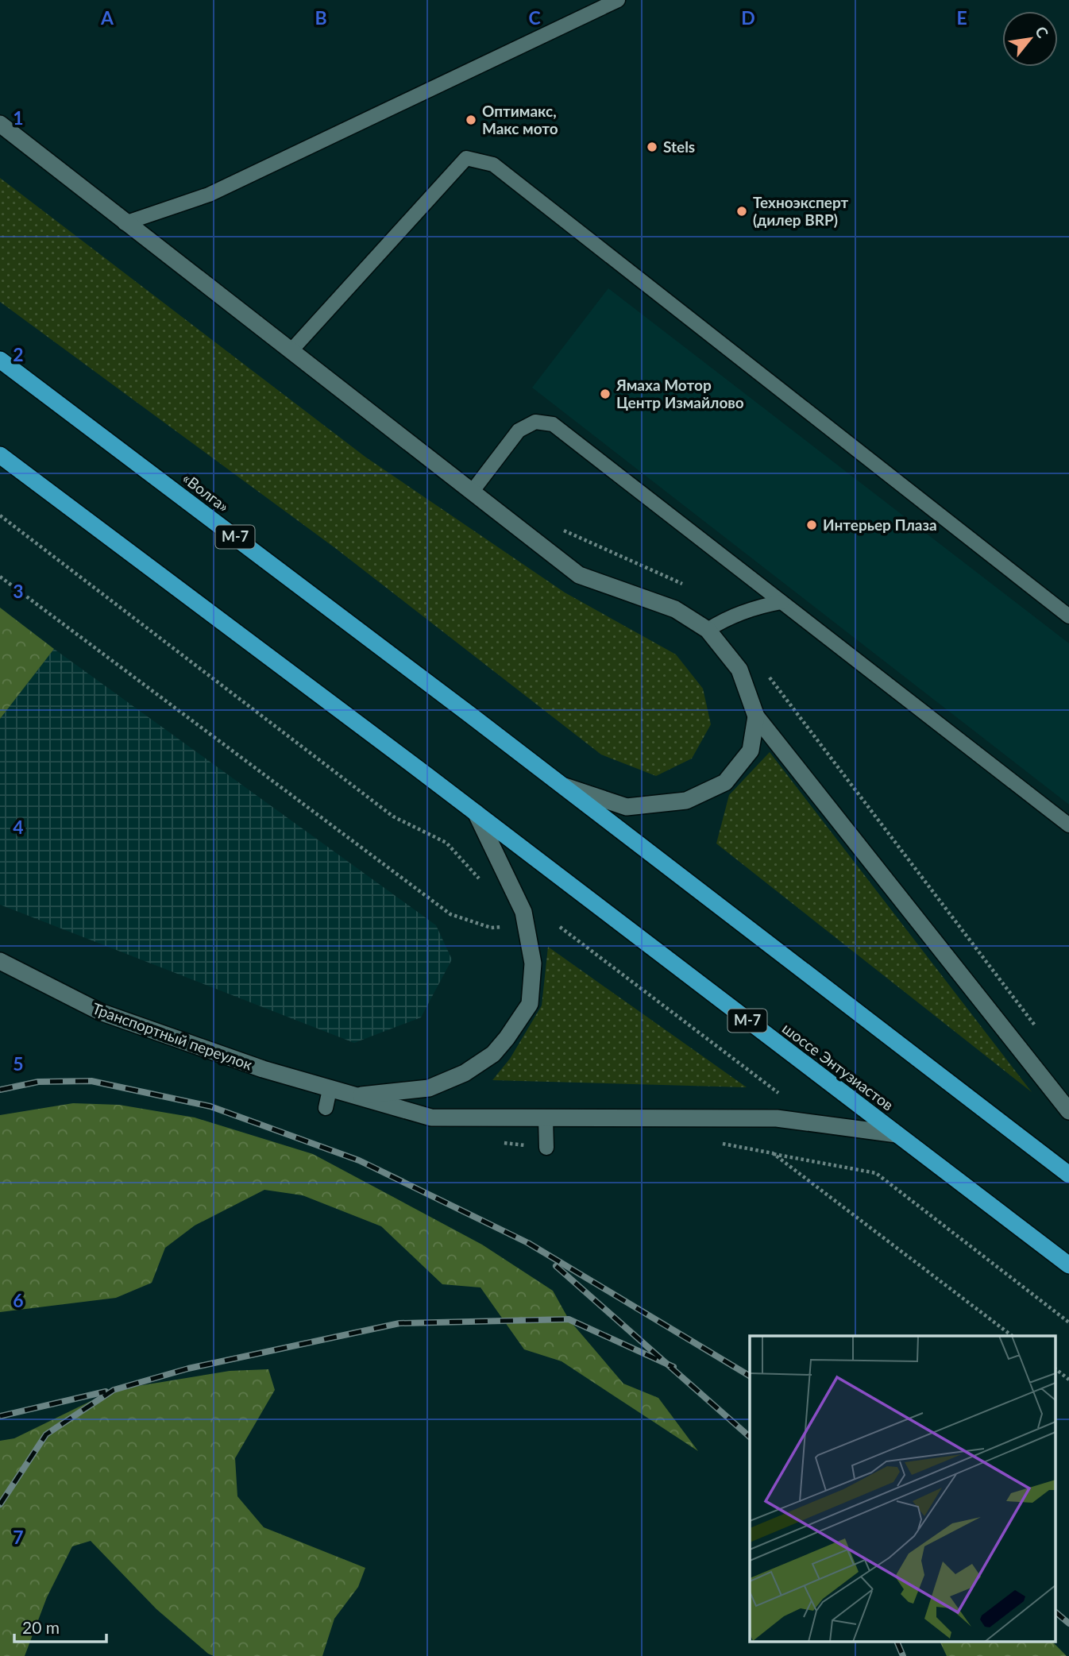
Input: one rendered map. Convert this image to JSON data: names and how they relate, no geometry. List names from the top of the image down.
{
  "streets": {
    "highway": ["«Волга»", "М-7", "шоссе Энтузиастов"],
    "street": ["Транспортный переулок"]
  },
  "crossings": [
    ["«Волга»", "М-7"],
    ["Транспортный переулок", "шоссе Энтузиастов"]
  ],
  "places": [
    "Оптимакс, Макс мото",
    "Stels",
    "Техноэксперт (дилер BRP)",
    "Ямаха Мотор Центр Измайлово",
    "Интерьер Плаза"
  ],
  "scale_bar": "20 m",
  "north": "top right",
  "grid": {
    "columns": [
      "A",
      "B",
      "C",
      "D",
      "E"
    ],
    "rows": [
      "1",
      "2",
      "3",
      "4",
      "5",
      "6",
      "7"
    ]
  }
}
